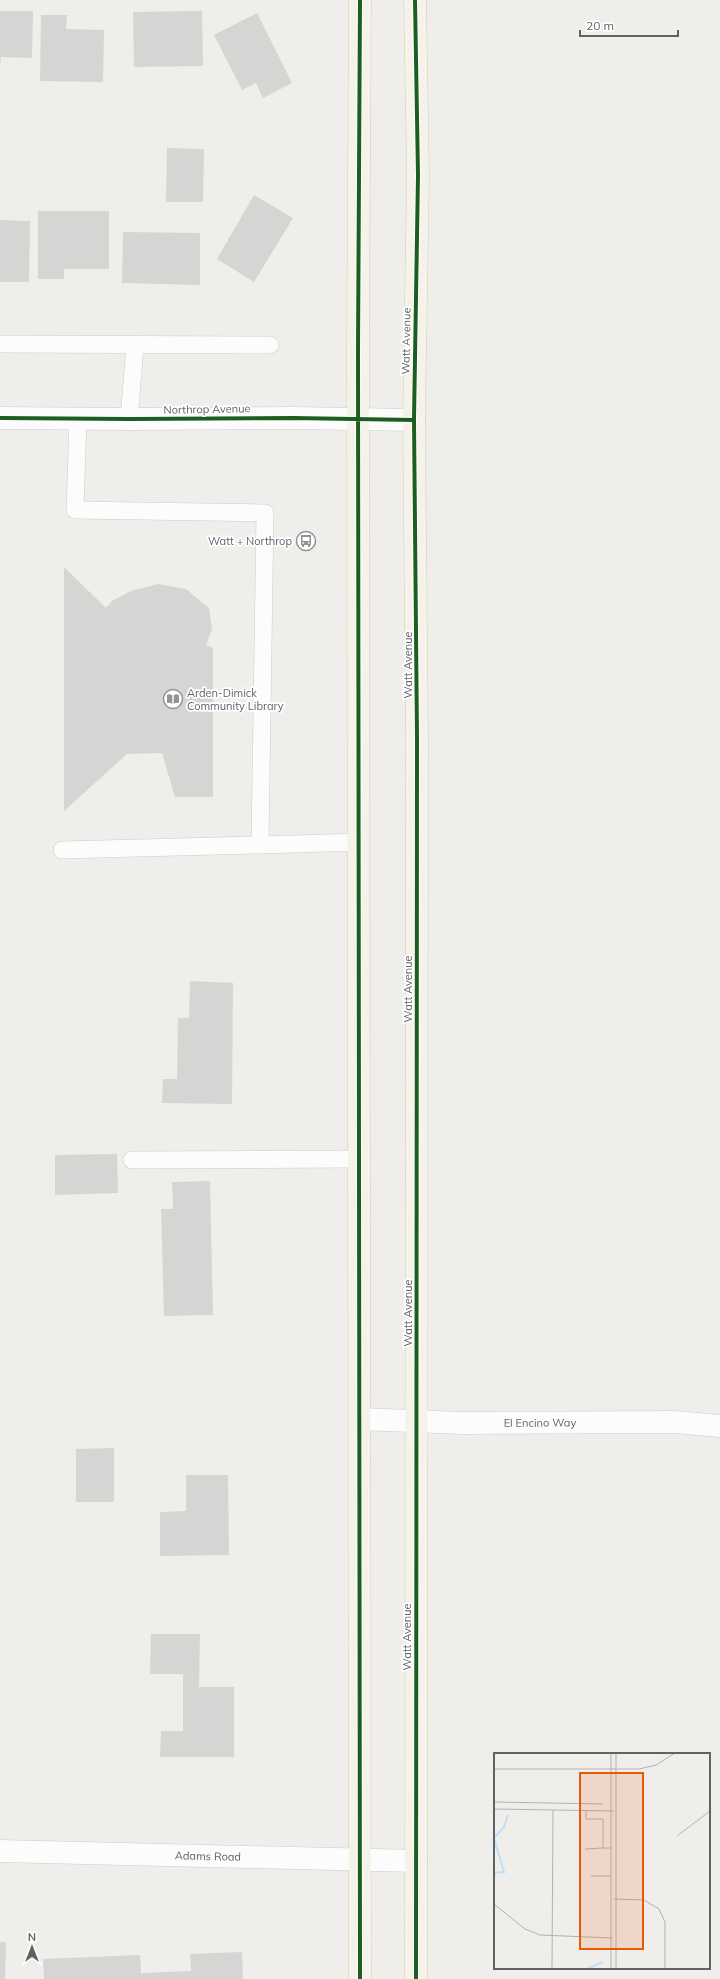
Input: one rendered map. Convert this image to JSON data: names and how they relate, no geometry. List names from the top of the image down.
{
  "streets": {
    "main road": ["Watt Avenue"],
    "street": ["Northrop Avenue", "El Encino Way", "Adams Road"]
  },
  "crossings": [
    ["Watt Avenue", "Northrop Avenue"],
    ["Watt Avenue", "El Encino Way"],
    ["Watt Avenue", "Adams Road"]
  ],
  "places": {
    "bus stop": ["Watt + Northrop"],
    "library": ["Arden-Dimick Community Library"]
  },
  "scale_bar": "20 m",
  "north": "top"
}
